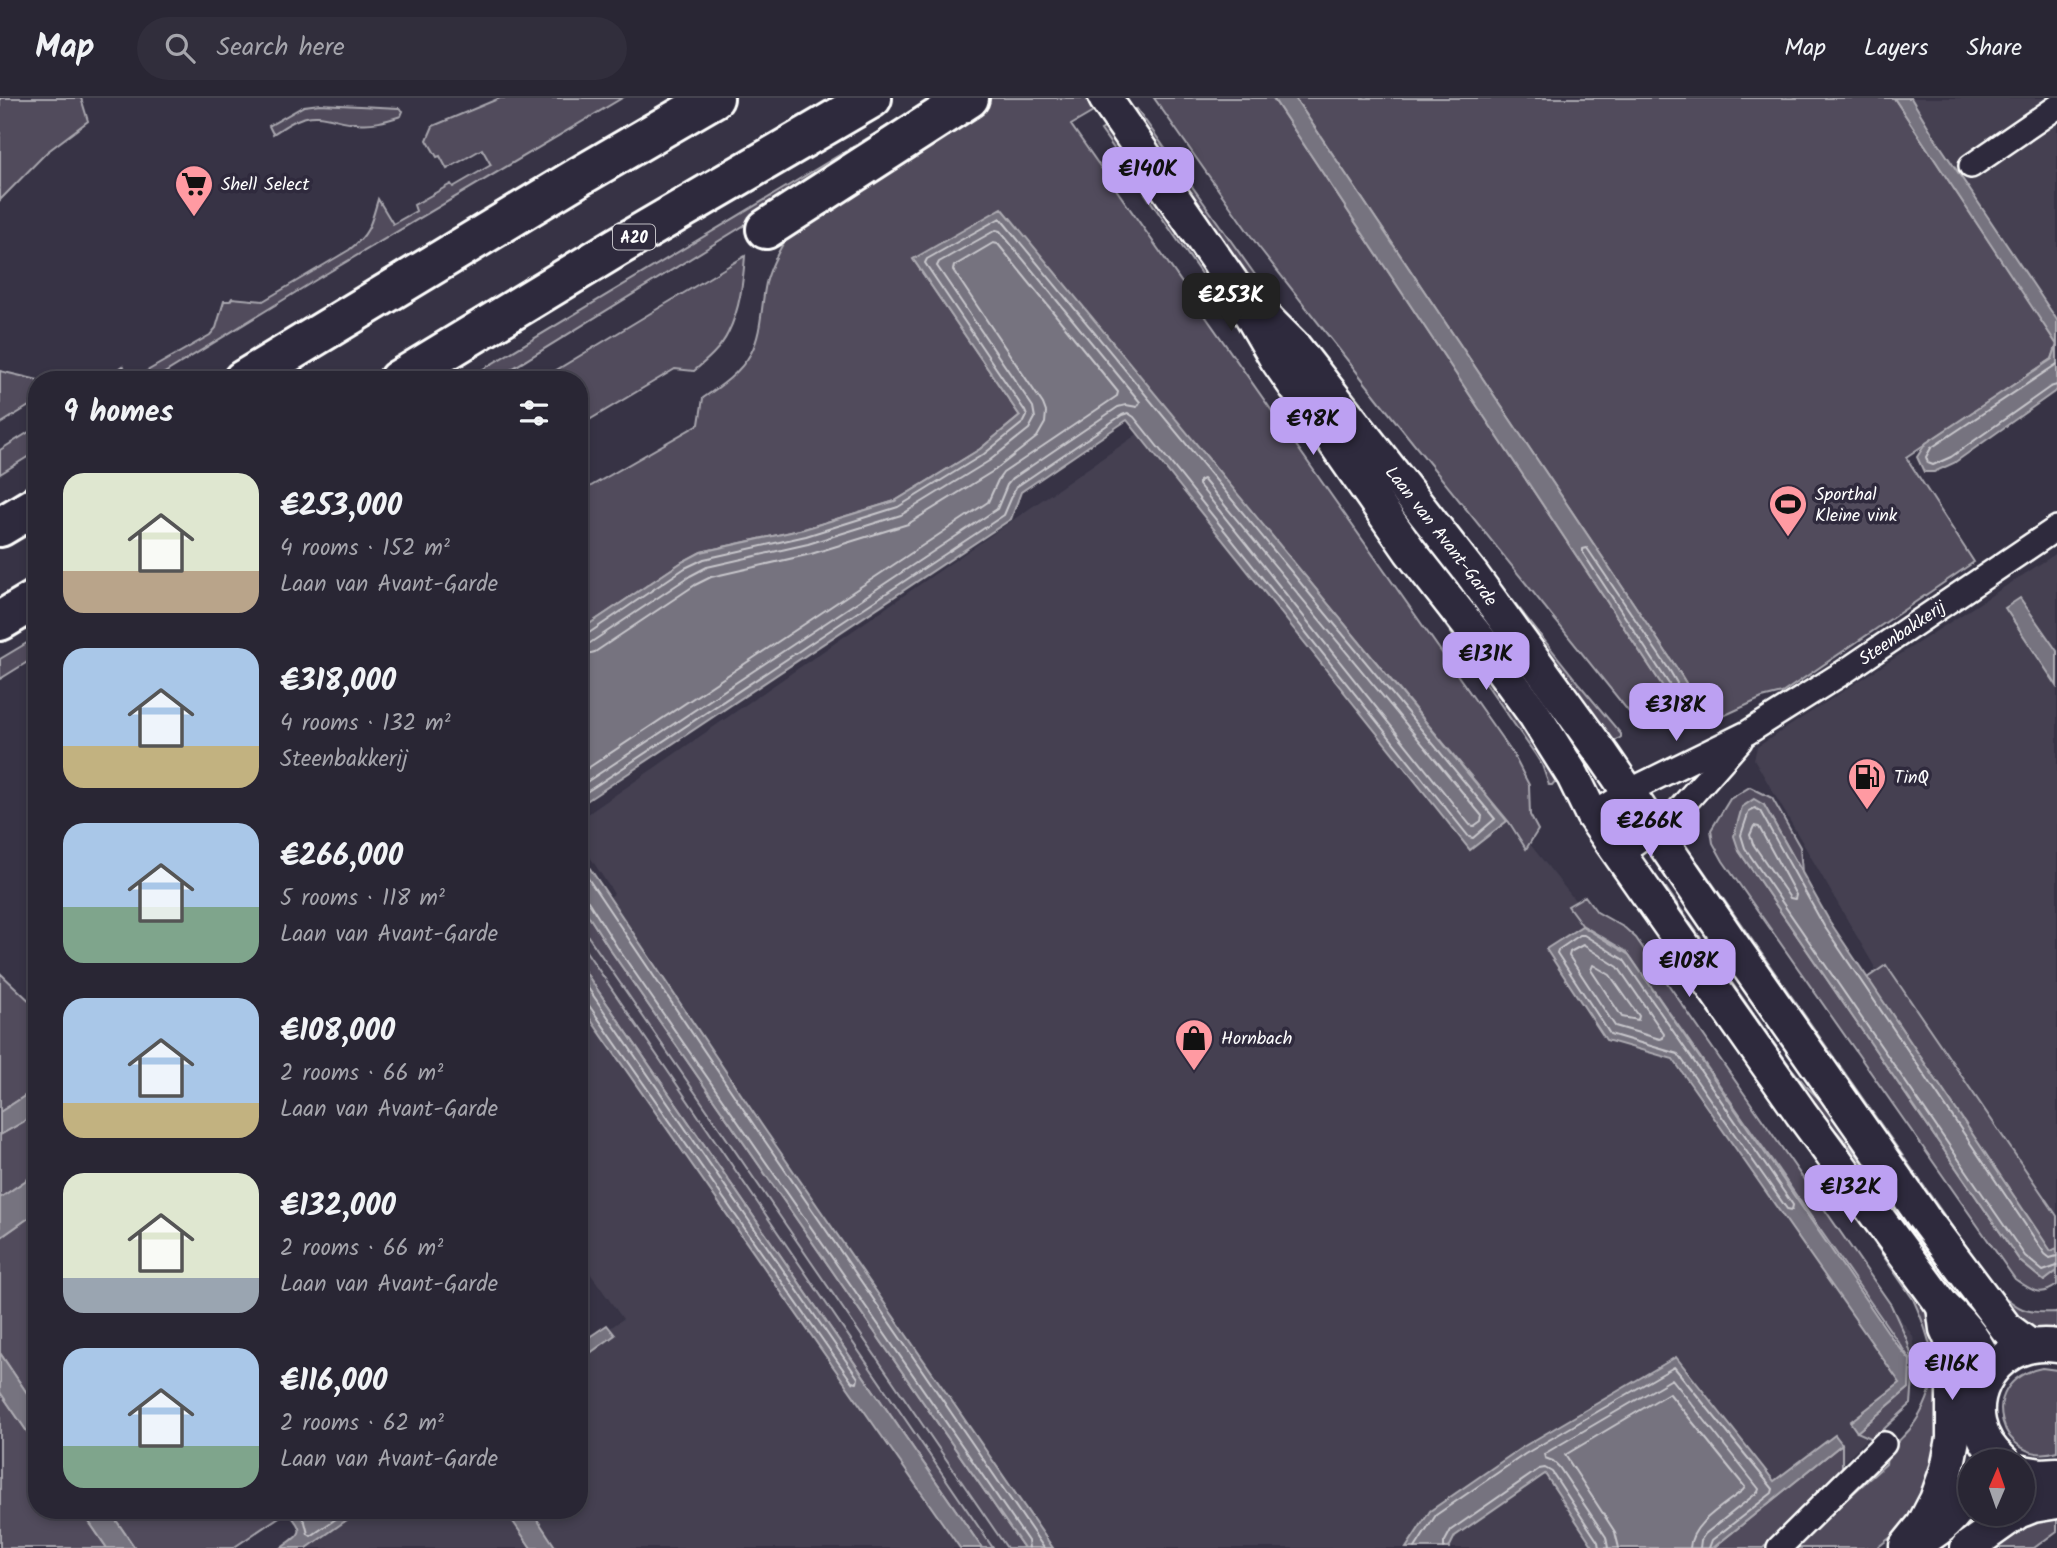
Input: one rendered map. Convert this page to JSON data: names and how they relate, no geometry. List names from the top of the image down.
{
  "streets": {
    "highway": ["A20"],
    "main road": ["Laan van Avant-Garde"],
    "street": ["Steenbakkerij"]
  },
  "crossings": [
    ["Laan van Avant-Garde", "Steenbakkerij"]
  ],
  "places": {
    "supermarket": ["Shell Select"],
    "sports": ["Sporthal Kleine vink"],
    "fuel station": ["TinQ"],
    "shop": ["Hornbach"]
  },
  "north": "top",
  "page": {
    "header": "Map",
    "search": "Search here",
    "nav": ["Map", "Layers", "Share"],
    "price": [
      "€140K",
      "€253K",
      "€98K",
      "€131K",
      "€318K",
      "€266K",
      "€108K",
      "€132K",
      "€116K"
    ],
    "heading": "9 homes",
    "list": [
      {
        "name": "€253,000",
        "note": "4 rooms · 152 m² · Laan van Avant-Garde"
      },
      {
        "name": "€318,000",
        "note": "4 rooms · 132 m² · Steenbakkerij"
      },
      {
        "name": "€266,000",
        "note": "5 rooms · 118 m² · Laan van Avant-Garde"
      },
      {
        "name": "€108,000",
        "note": "2 rooms · 66 m² · Laan van Avant-Garde"
      },
      {
        "name": "€132,000",
        "note": "2 rooms · 66 m² · Laan van Avant-Garde"
      },
      {
        "name": "€116,000",
        "note": "2 rooms · 62 m² · Laan van Avant-Garde"
      }
    ]
  }
}
